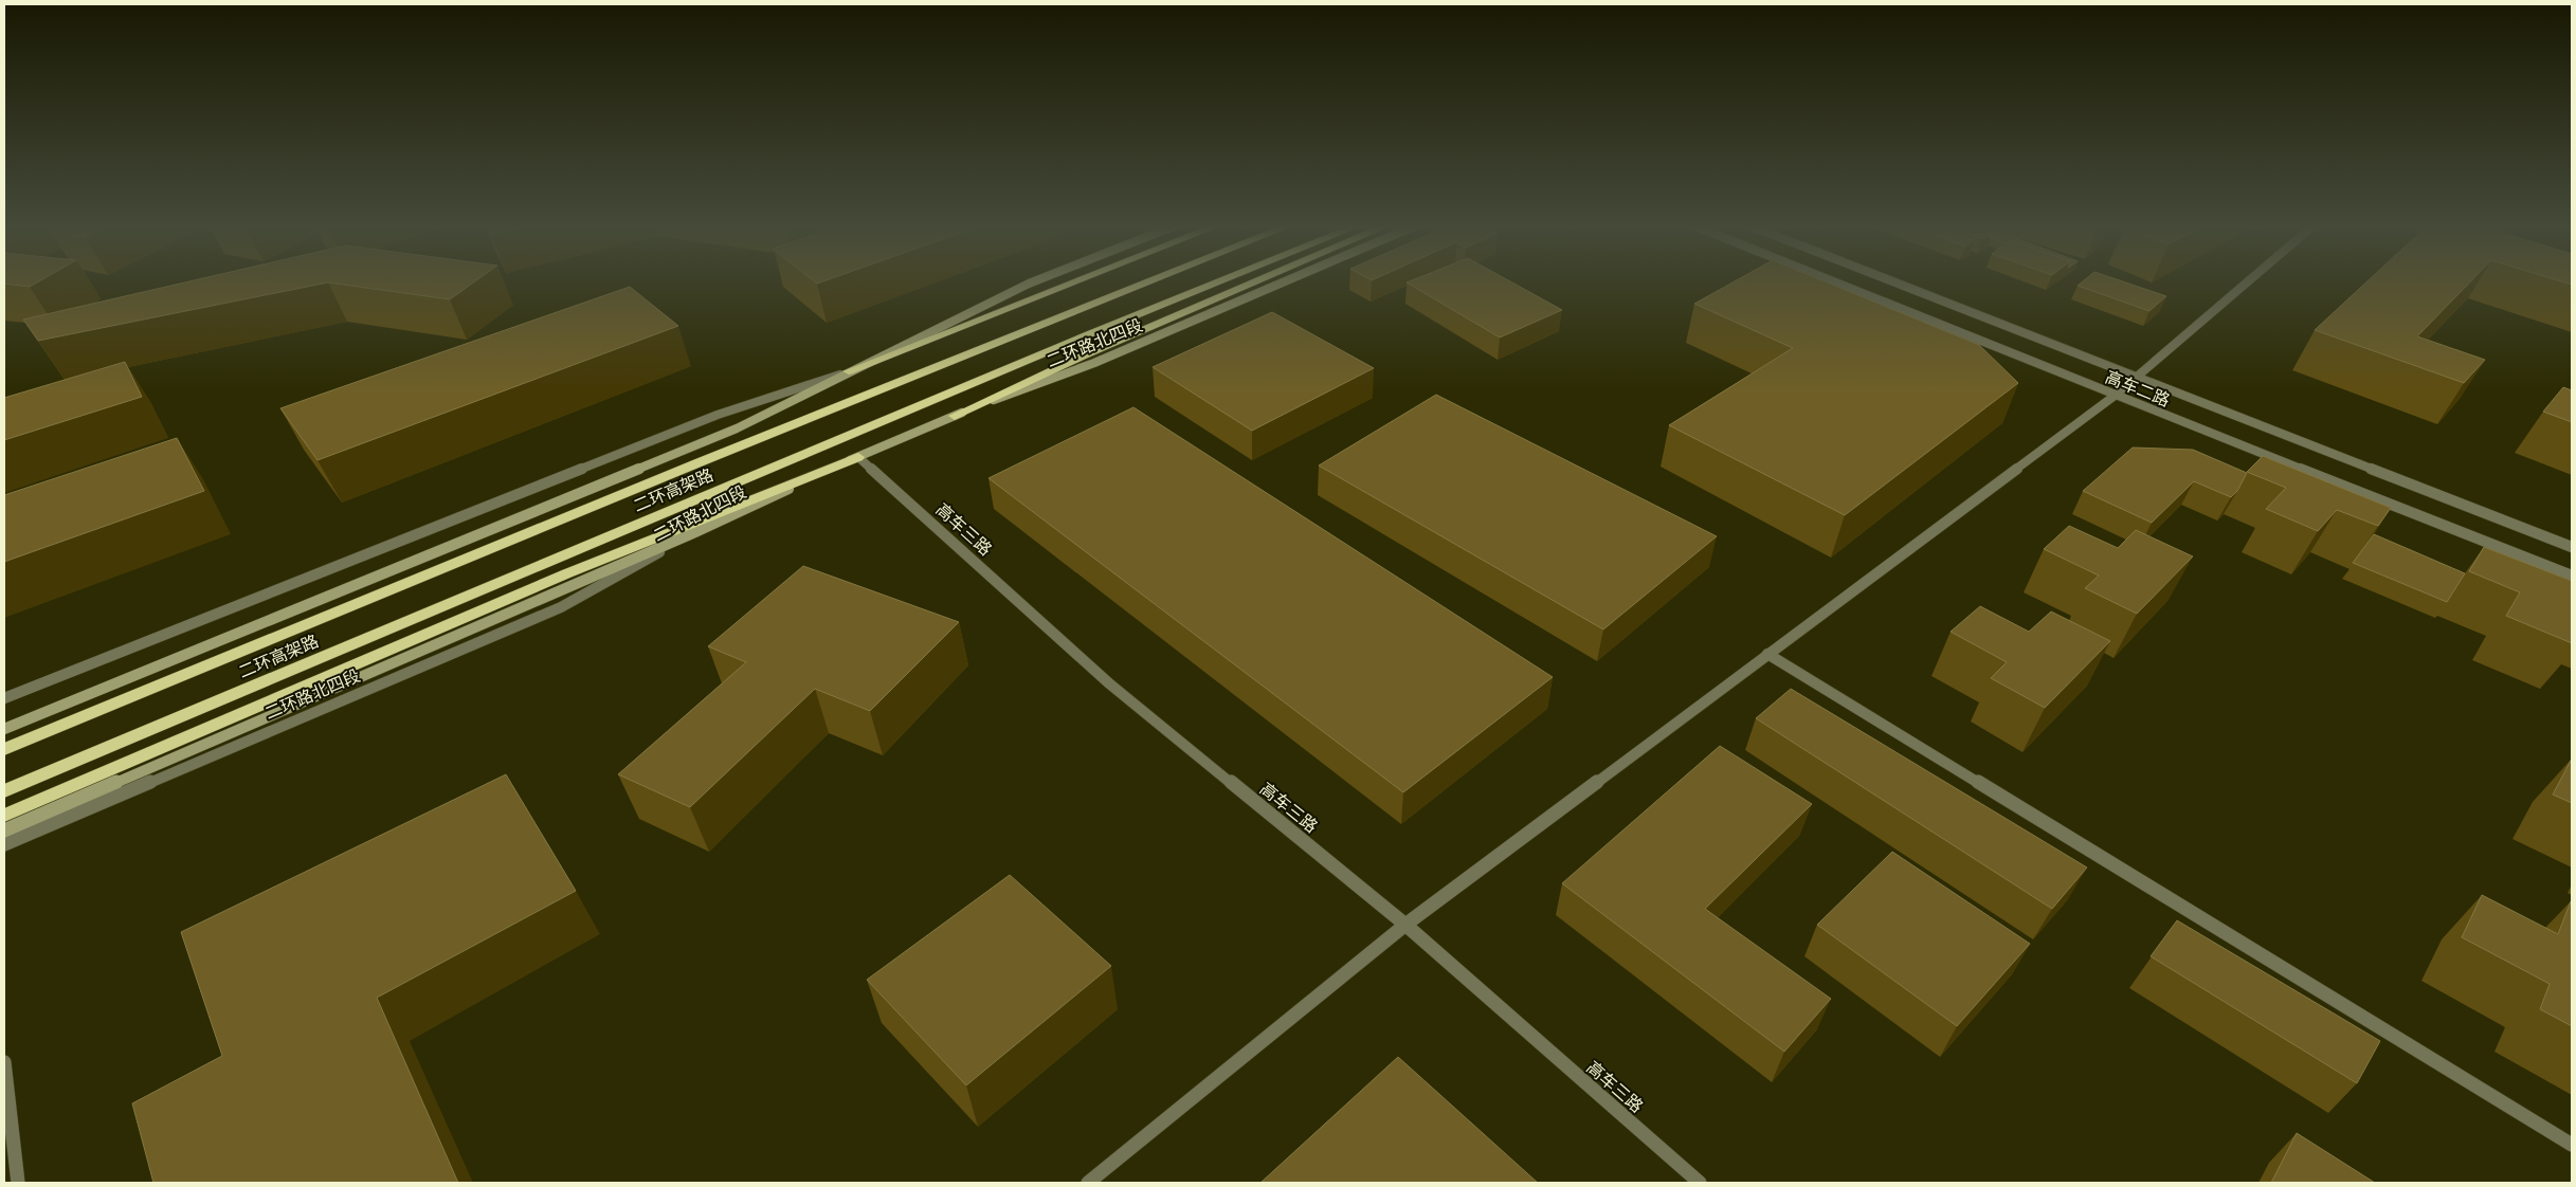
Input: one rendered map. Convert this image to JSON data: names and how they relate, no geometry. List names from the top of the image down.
{
  "streets": {
    "highway": ["二环高架路"],
    "main road": ["二环路北四段"],
    "street": ["高车二路", "高车三路"]
  },
  "crossings": [
    ["二环路北四段", "高车三路"]
  ]
}
